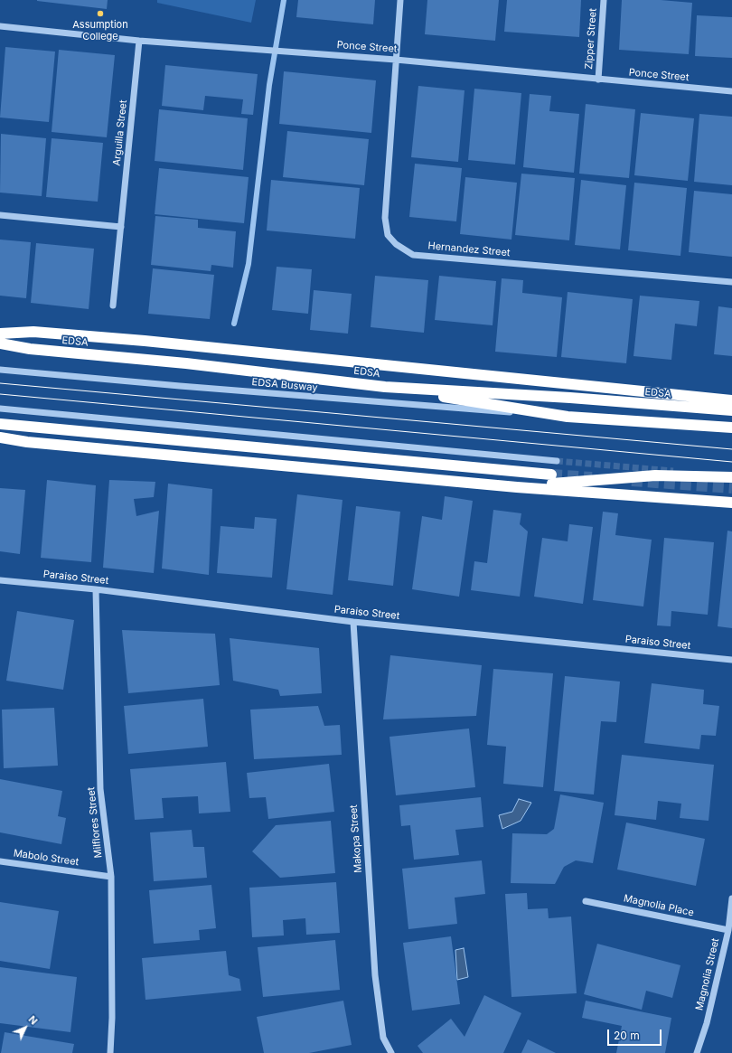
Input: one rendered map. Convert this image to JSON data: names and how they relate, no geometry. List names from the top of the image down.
{
  "streets": {
    "highway": ["EDSA"],
    "street": [
      "Zipper Street",
      "Ponce Street",
      "Arguilla Street",
      "Hernandez Street",
      "EDSA Busway",
      "Paraiso Street",
      "Milflores Street",
      "Makopa Street",
      "Mabolo Street",
      "Magnolia Place",
      "Magnolia Street"
    ]
  },
  "crossings": [
    ["Zipper Street", "Ponce Street"],
    ["Ponce Street", "Arguilla Street"],
    ["Ponce Street", "Hernandez Street"],
    ["Paraiso Street", "Milflores Street"],
    ["Paraiso Street", "Makopa Street"],
    ["Milflores Street", "Mabolo Street"],
    ["Magnolia Place", "Magnolia Street"]
  ],
  "places": ["Assumption College"],
  "scale_bar": "20 m",
  "north": "top right"
}
